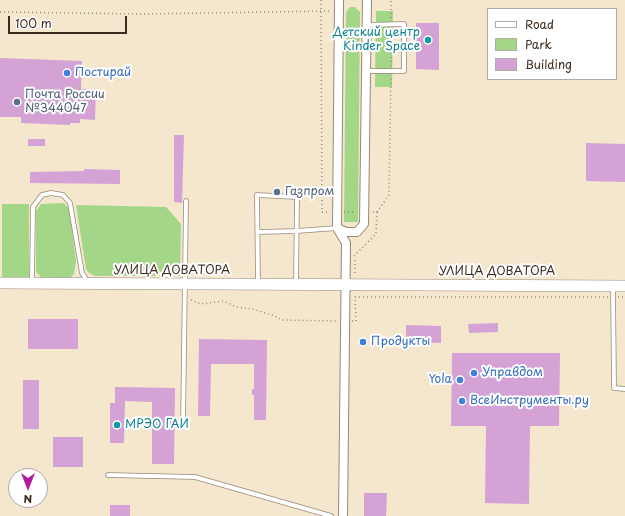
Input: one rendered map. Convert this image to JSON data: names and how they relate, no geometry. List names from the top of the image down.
{
  "streets": {
    "street": ["УЛИЦА ДОВАТОРА"]
  },
  "places": [
    "Детский центр Kinder Space",
    "Постирай",
    "Почта России №344047",
    "Газпром",
    "Продукты",
    "Управдом",
    "Yola",
    "ВсеИнструменты.ру",
    "МРЭО ГАИ"
  ],
  "legend": ["Road", "Park", "Building"],
  "scale_bar": "100 m",
  "north": "bottom"
}
